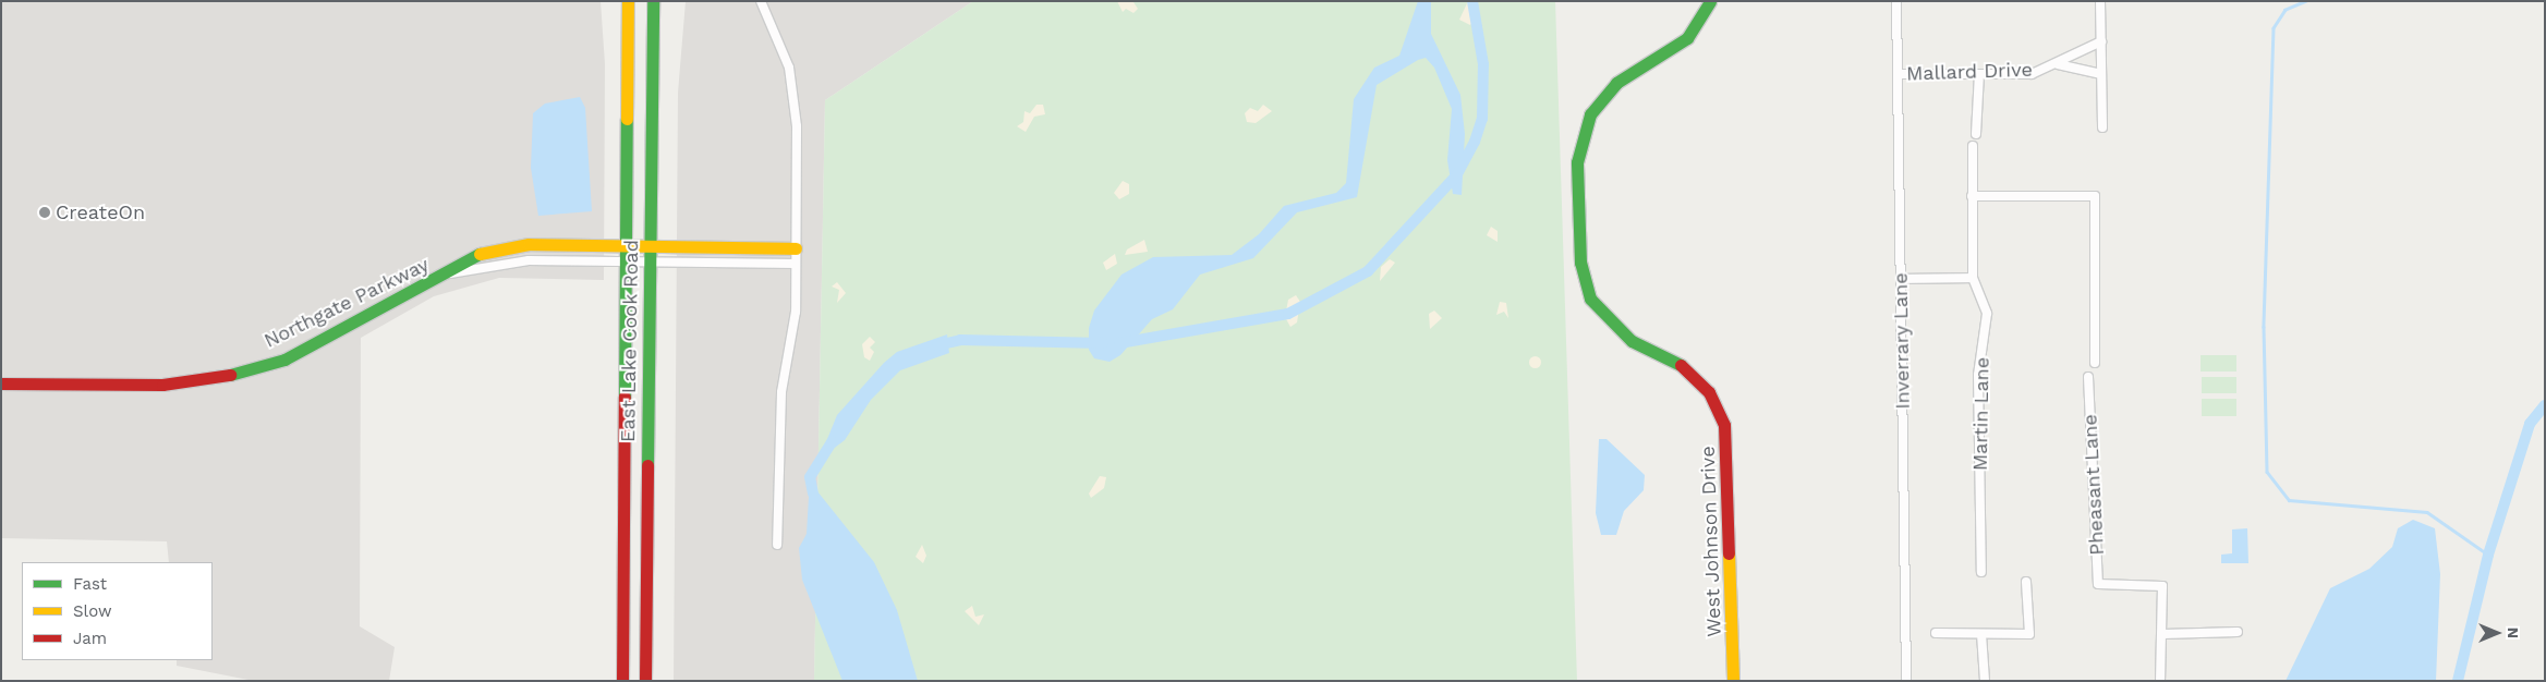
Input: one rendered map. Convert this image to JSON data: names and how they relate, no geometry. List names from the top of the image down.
{
  "streets": {
    "street": [
      "Mallard Drive",
      "Northgate Parkway",
      "East Lake Cook Road",
      "Inverrary Lane",
      "Martin Lane",
      "Pheasant Lane",
      "West Johnson Drive"
    ]
  },
  "crossings": [
    ["Mallard Drive", "Inverrary Lane"],
    ["Northgate Parkway", "East Lake Cook Road"]
  ],
  "places": ["CreateOn"],
  "legend": ["Fast", "Slow", "Jam"],
  "north": "right"
}
